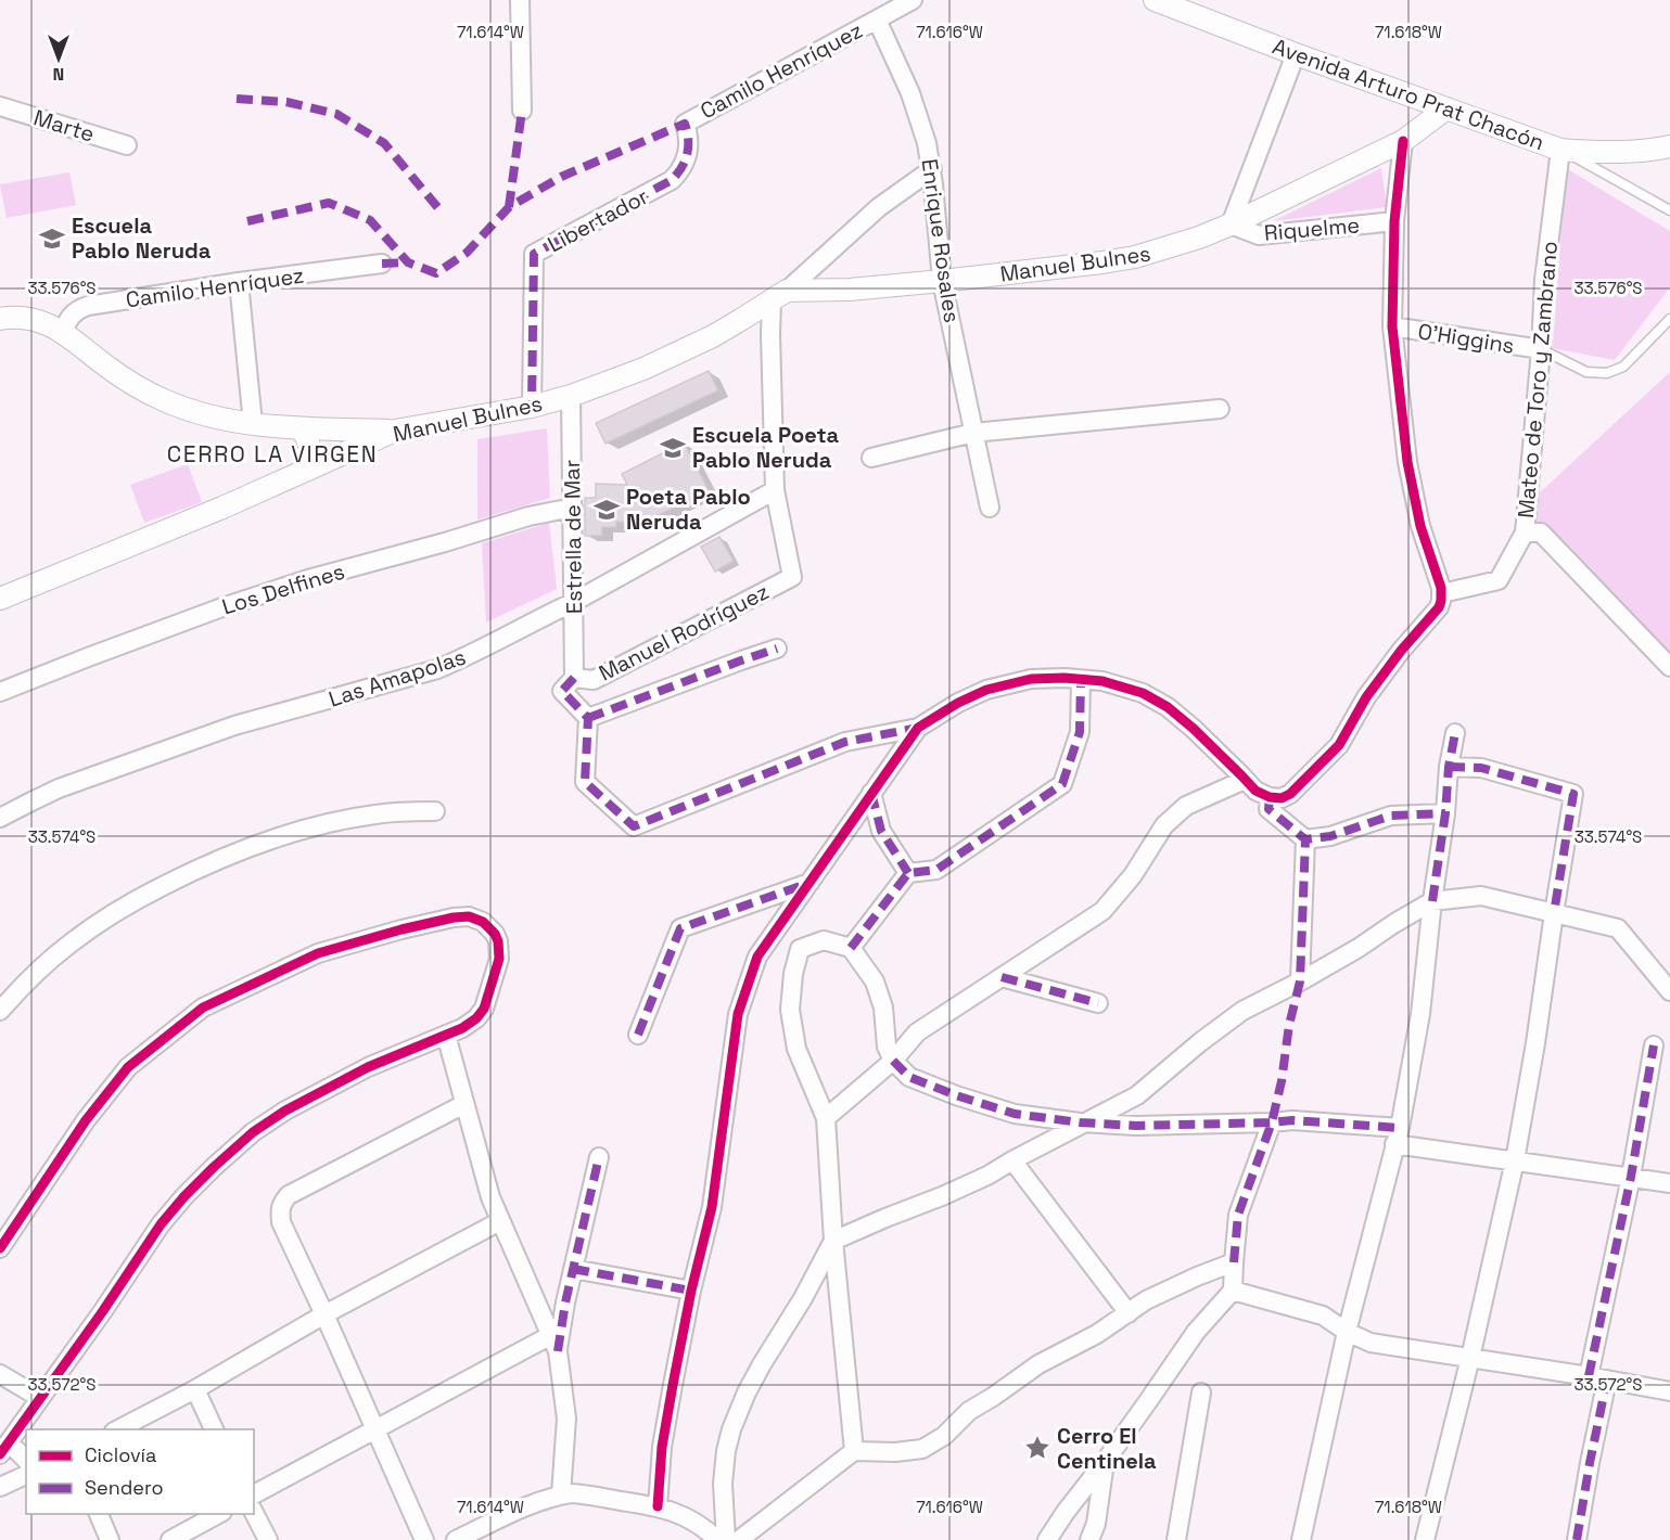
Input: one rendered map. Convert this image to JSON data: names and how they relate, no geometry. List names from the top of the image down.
{
  "streets": {
    "street": [
      "Camilo Henríquez",
      "Avenida Arturo Prat Chacón",
      "Marte",
      "Libertador",
      "Riquelme",
      "Enrique Rosales",
      "Manuel Bulnes",
      "O'Higgins",
      "Mateo de Toro y Zambrano",
      "Estrella de Mar",
      "Los Delfines",
      "Manuel Rodríguez",
      "Las Amapolas"
    ]
  },
  "crossings": [
    ["Camilo Henríquez", "Libertador"],
    ["Camilo Henríquez", "Enrique Rosales"],
    ["Avenida Arturo Prat Chacón", "Manuel Bulnes"],
    ["Avenida Arturo Prat Chacón", "Mateo de Toro y Zambrano"],
    ["Libertador", "Manuel Bulnes"],
    ["Riquelme", "Manuel Bulnes"],
    ["Enrique Rosales", "Manuel Bulnes"],
    ["Manuel Bulnes", "Estrella de Mar"],
    ["O'Higgins", "Mateo de Toro y Zambrano"],
    ["Estrella de Mar", "Los Delfines"],
    ["Estrella de Mar", "Manuel Rodríguez"],
    ["Estrella de Mar", "Las Amapolas"],
    ["Manuel Rodríguez", "Las Amapolas"]
  ],
  "districts": ["CERRO LA VIRGEN"],
  "places": {
    "school or university": ["Escuela Pablo Neruda", "Escuela Poeta Pablo Neruda", "Poeta Pablo Neruda"],
    "place": ["Cerro El Centinela"]
  },
  "legend": ["Ciclovía", "Sendero"],
  "north": "bottom",
  "coordinates": [
    "71.614°W",
    "71.616°W",
    "71.618°W",
    "33.576°S",
    "33.574°S",
    "33.572°S"
  ]
}
